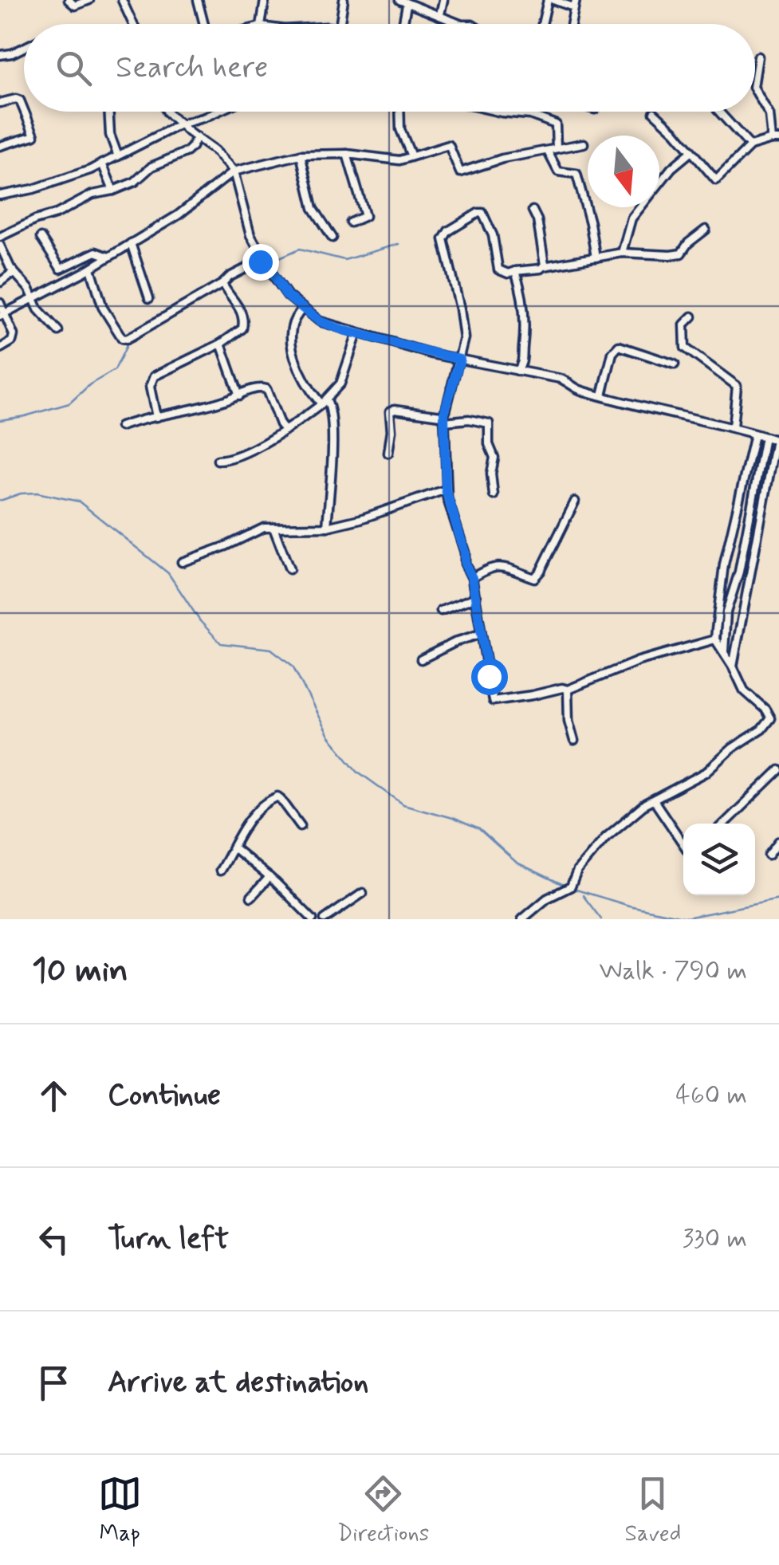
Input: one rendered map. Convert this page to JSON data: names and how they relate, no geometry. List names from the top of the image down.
{
  "north": "bottom",
  "page": {
    "search": "Search here",
    "heading": ["10 min", "Walk · 790 m"],
    "list": [
      ["Continue", "460 m"],
      ["Turn left", "330 m"],
      "Arrive at destination"
    ],
    "nav": ["Map", "Directions", "Saved"]
  }
}
